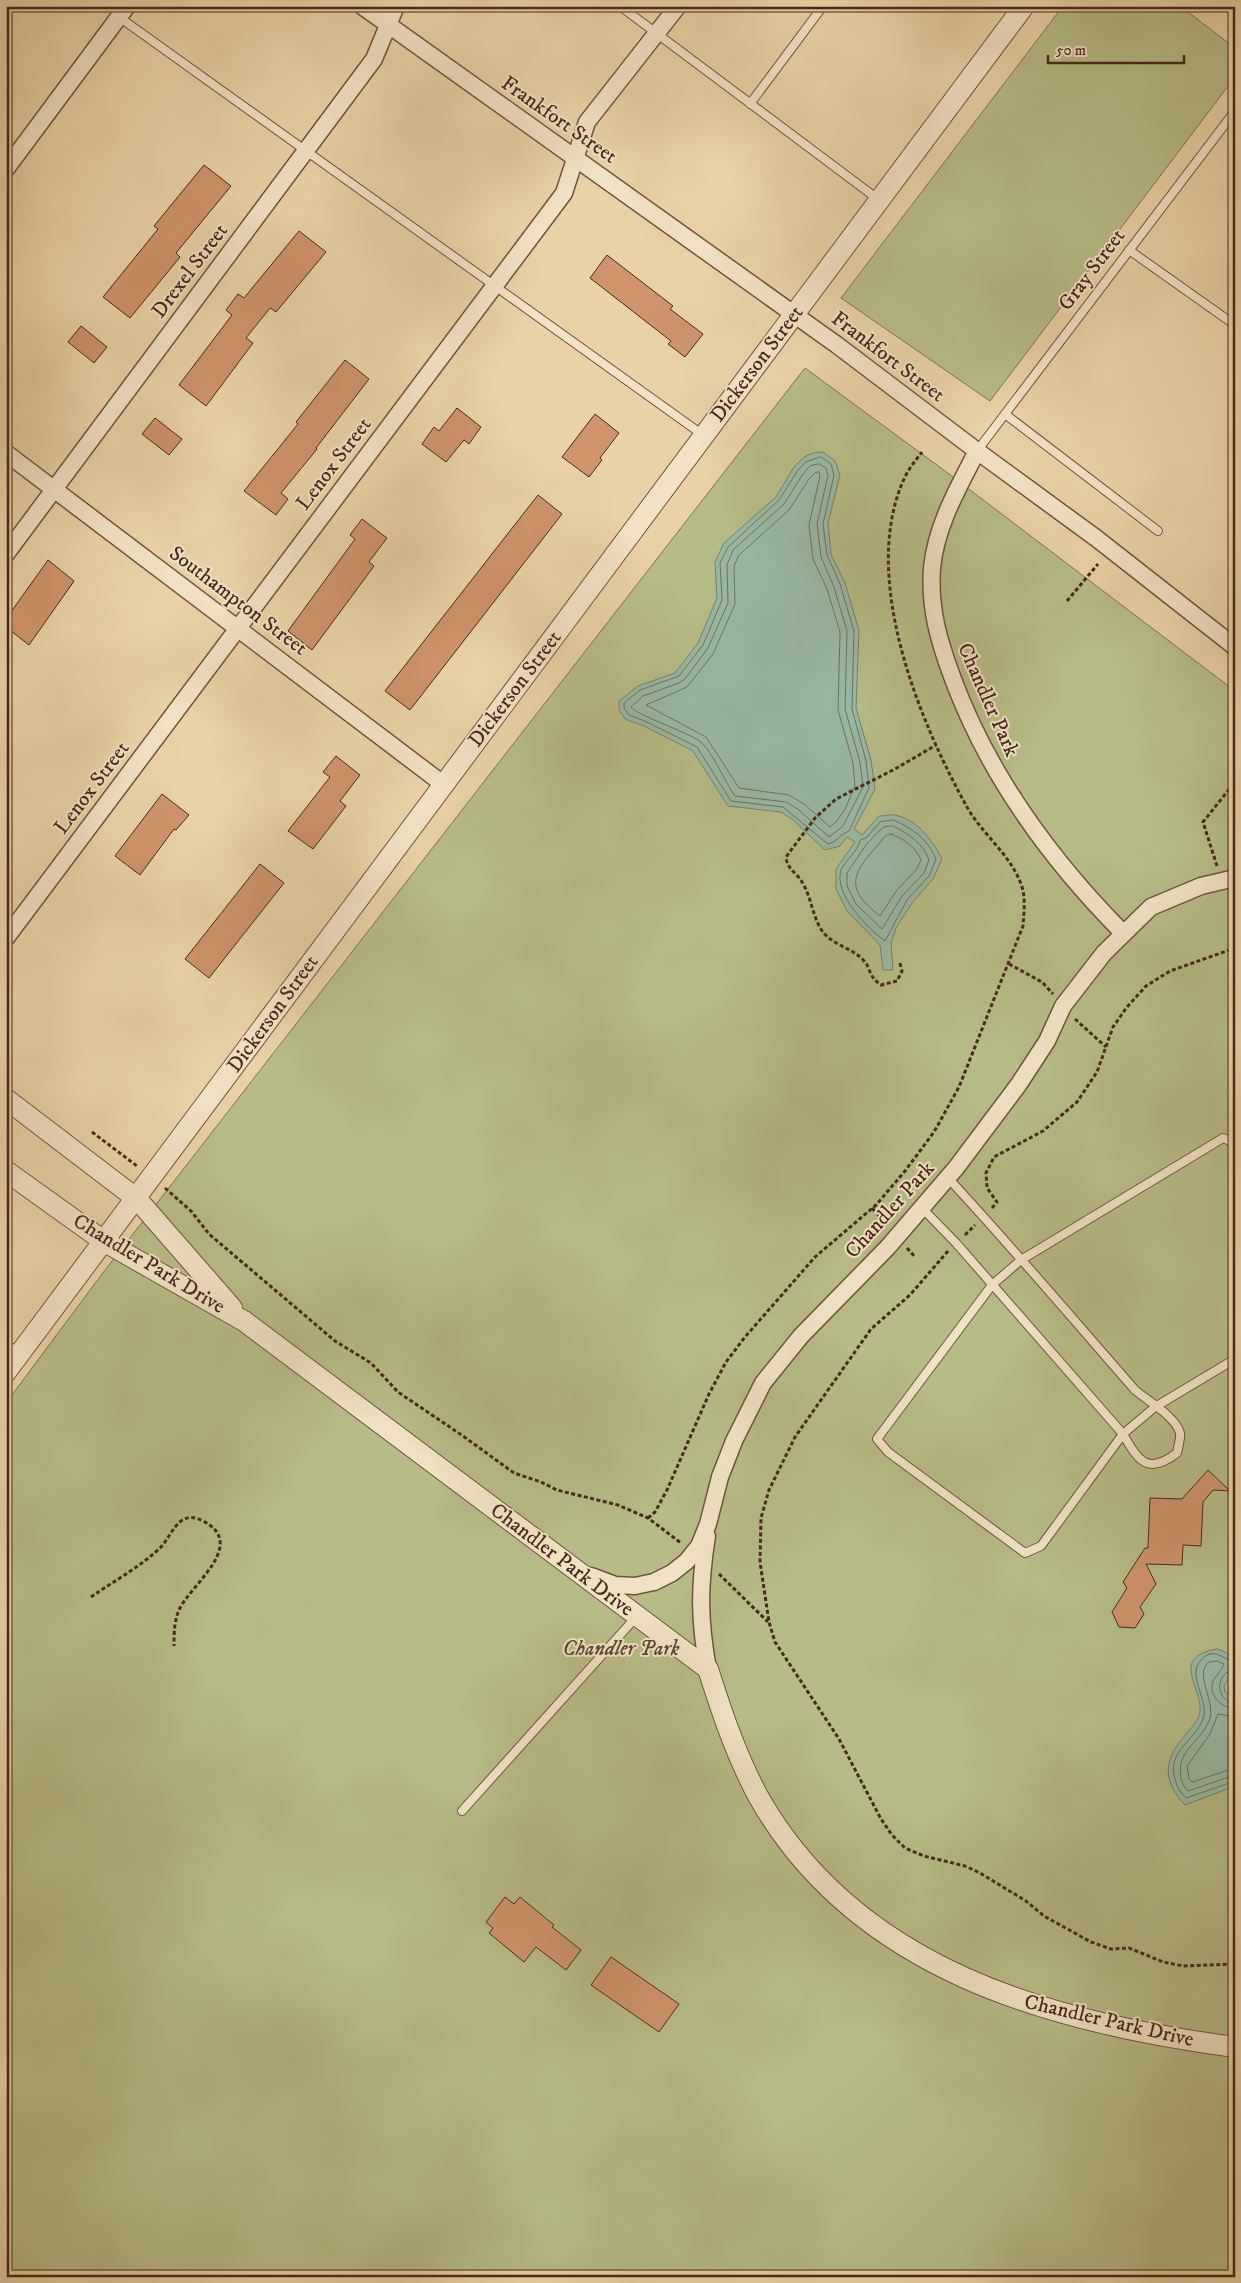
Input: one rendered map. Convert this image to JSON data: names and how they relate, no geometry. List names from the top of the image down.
{
  "streets": {
    "street": [
      "Frankfort Street",
      "Drexel Street",
      "Dickerson Street",
      "Lenox Street",
      "Southampton Street",
      "Chandler Park",
      "Chandler Park Drive"
    ],
    "lane": ["Gray Street"]
  },
  "crossings": [
    ["Frankfort Street", "Gray Street"],
    ["Frankfort Street", "Drexel Street"],
    ["Frankfort Street", "Dickerson Street"],
    ["Frankfort Street", "Lenox Street"],
    ["Frankfort Street", "Chandler Park"],
    ["Gray Street", "Chandler Park"],
    ["Drexel Street", "Southampton Street"],
    ["Dickerson Street", "Southampton Street"],
    ["Dickerson Street", "Chandler Park Drive"],
    ["Lenox Street", "Southampton Street"],
    ["Chandler Park", "Chandler Park Drive"]
  ],
  "parks": ["Chandler Park"],
  "scale_bar": "50 m"
}
